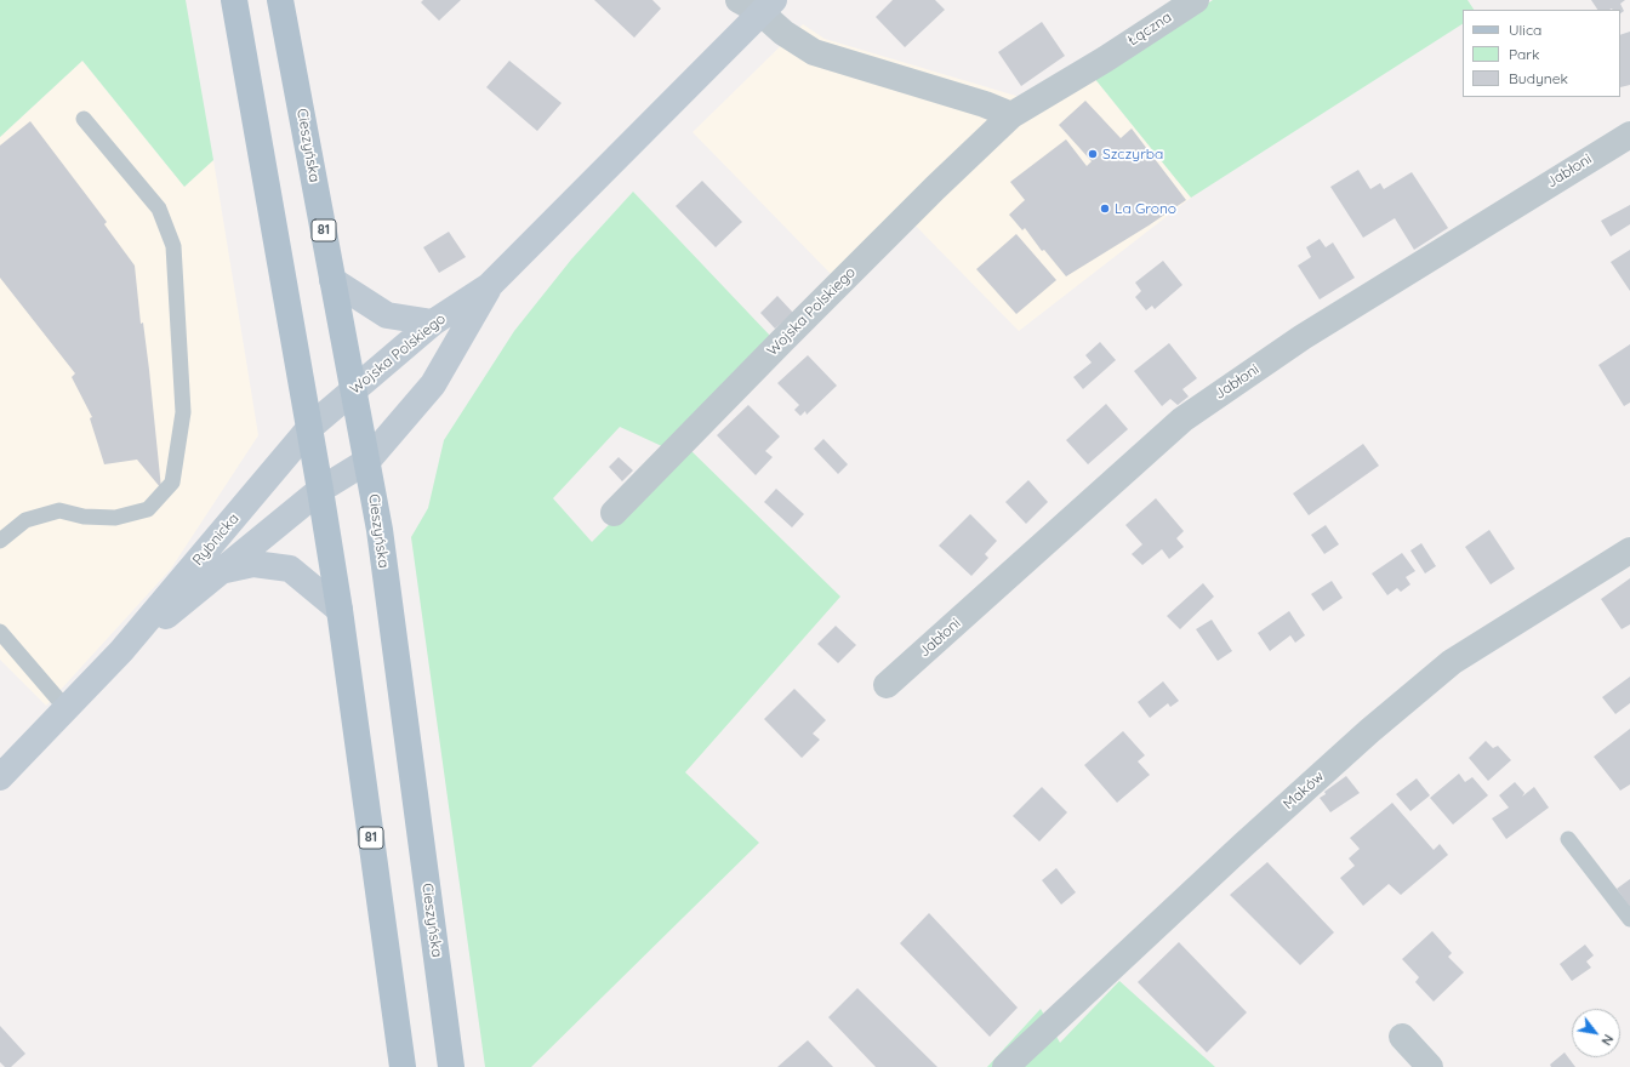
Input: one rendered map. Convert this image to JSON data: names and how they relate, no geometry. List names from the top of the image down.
{
  "streets": {
    "main road": ["Cieszyńska", "81"],
    "street": [
      "Łączna",
      "Jabłoni",
      "Wojska Polskiego",
      "Rybnicka",
      "Maków"
    ]
  },
  "crossings": [
    ["Łączna", "Wojska Polskiego"],
    ["Cieszyńska", "Wojska Polskiego"],
    ["81", "Wojska Polskiego"],
    ["81", "Rybnicka"],
    ["Wojska Polskiego", "Rybnicka"]
  ],
  "places": ["Szczyrba", "La Grono"],
  "legend": ["Ulica", "Park", "Budynek"],
  "north": "bottom right"
}
